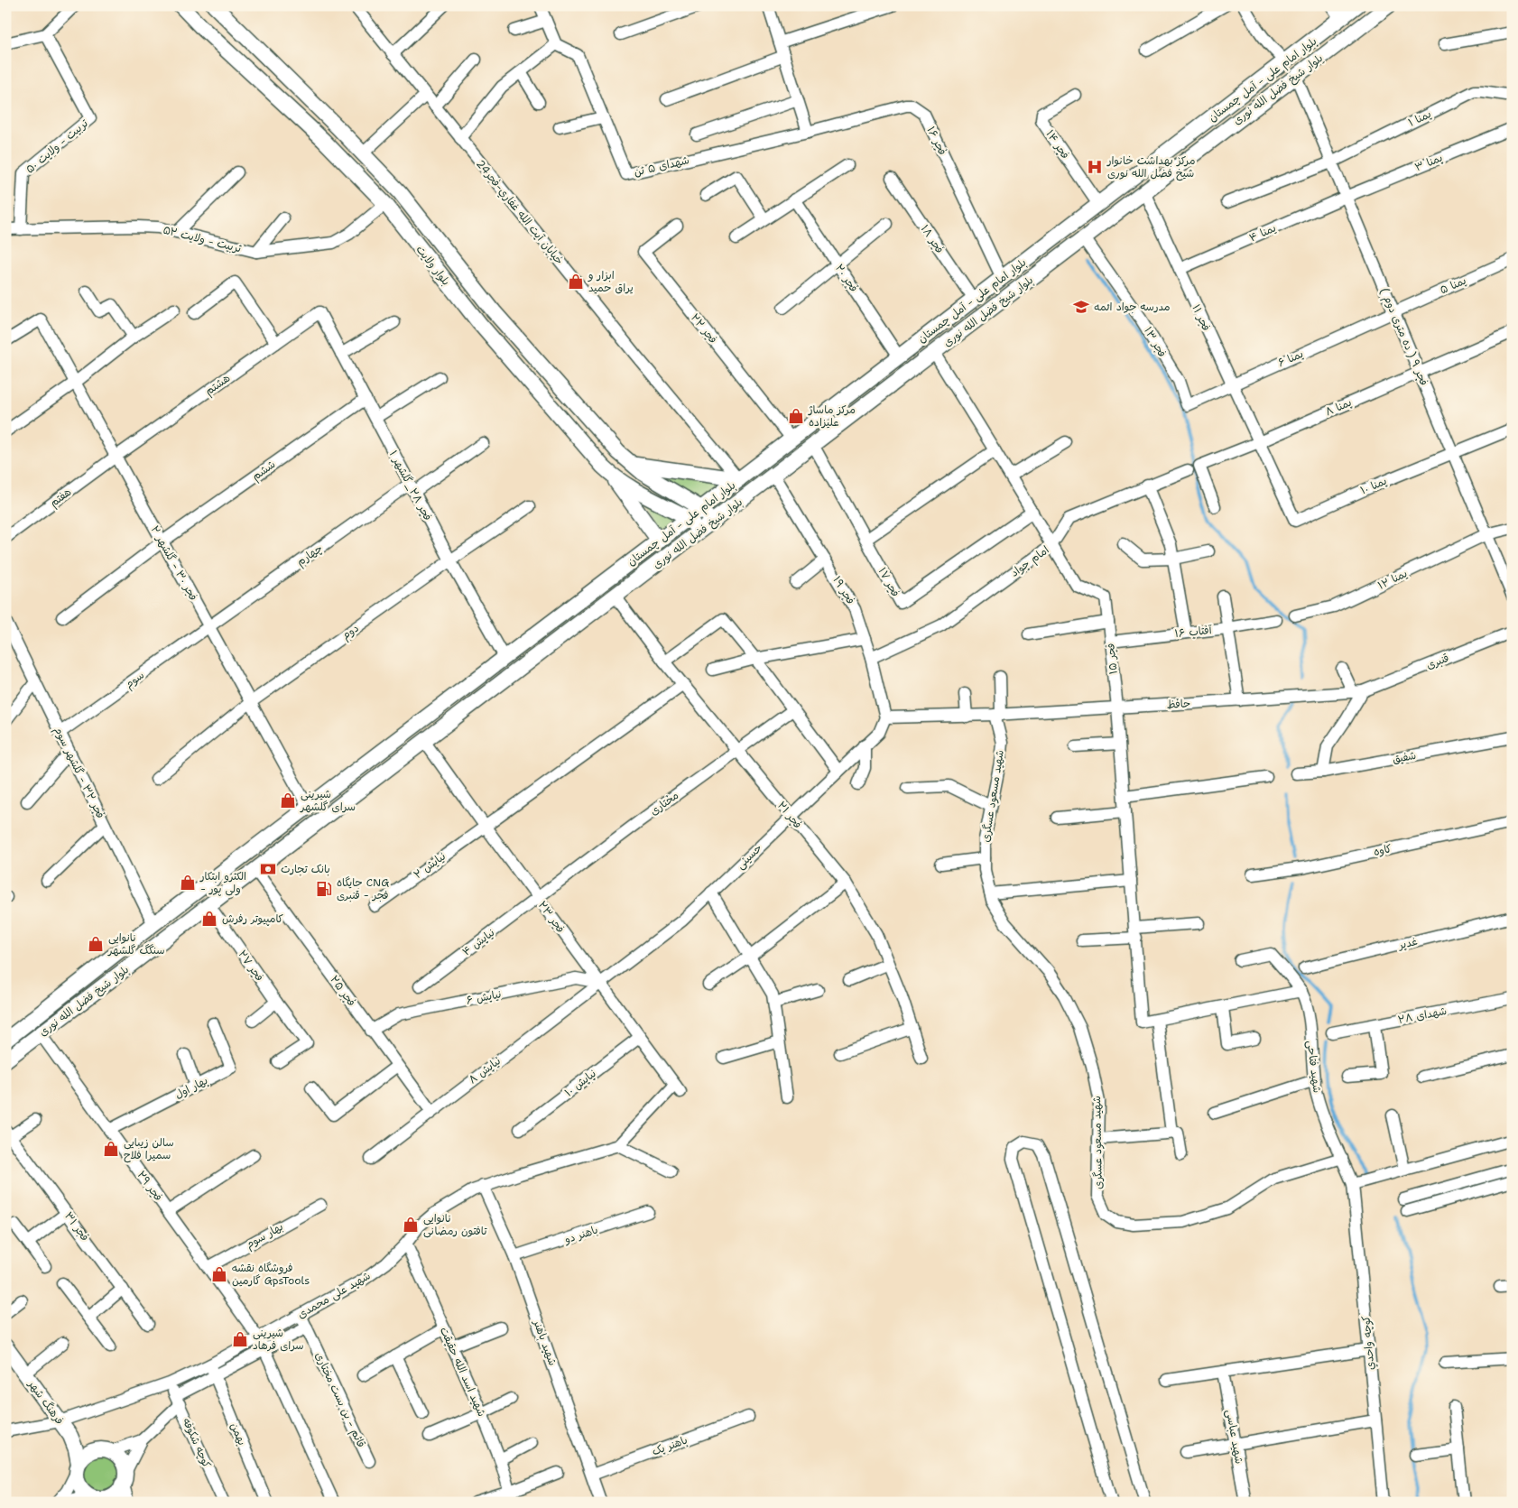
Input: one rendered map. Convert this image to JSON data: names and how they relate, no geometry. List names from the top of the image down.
{
  "streets": {
    "main road": [
      "بلوار امام علی - آمل چمستان",
      "بلوار شیخ فضل الله نوری",
      "بلوار ولایت",
      "فرهنگ شهر"
    ],
    "street": [
      "یمنا ۱",
      "فجر ۱۶",
      "فجر ۱۴",
      "تربیت - ولایت ۵۰",
      "یمنا ۳",
      "شهدای ۵ تن",
      "خيابان آيت الله غفاري-فجر24",
      "یمنا ۴",
      "تربیت - ولایت ۵۲",
      "فجر ۱۸",
      "فجر ۲۰",
      "یمنا ۵",
      "فجر ۱۱",
      "فجر ۲۲",
      "فجر ۹ ( ده متری دوم )",
      "فجر ۱۳",
      "یمنا ۶",
      "هشتم",
      "یمنا ۸",
      "ششم",
      "فجر ۲۸_گلشهر ۱",
      "یمنا ۱۰",
      "هفتم",
      "چهارم",
      "امام جواد",
      "فجر ۳۰ - گلشهر ۲",
      "یمنا ۱۲",
      "فجر ۱۷",
      "فجر ۱۹",
      "دوم",
      "آفتاب ۱۶",
      "فجر ۱۵",
      "قنبری",
      "سوم",
      "حافظ",
      "شفیق",
      "فجر ۳۲ - گلشهر سوم",
      "شهید مسعود عسگری",
      "مختاری",
      "فجر ۲۱",
      "کاوه",
      "حسینی",
      "نیایش ۲",
      "فجر ۲۳",
      "نیایش ۴",
      "غدیر",
      "فجر ۲۷",
      "فجر ۲۵",
      "نیایش ۶",
      "شهدای ۲۸",
      "شهید فتاحی",
      "نیایش ۸",
      "نیایش ۱۰",
      "بهار اول",
      "فجر ۲۹",
      "فجر ۳۱",
      "باهنر دو",
      "بهار سوم",
      "شهید علی محمدی",
      "شهید باهنر",
      "كوچه واحدي",
      "شهید اسد الله حقیقت",
      "قائم - بن بست مختاری",
      "بهمن",
      "شهید عباسی",
      "کوچه شکوفه",
      "باهنر یک"
    ]
  },
  "crossings": [
    ["بلوار امام علی - آمل چمستان", "فجر ۱۶"],
    ["بلوار امام علی - آمل چمستان", "فجر ۱۴"],
    ["بلوار امام علی - آمل چمستان", "خيابان آيت الله غفاري-فجر24"],
    ["بلوار امام علی - آمل چمستان", "فجر ۱۸"],
    ["بلوار امام علی - آمل چمستان", "بلوار ولایت"],
    ["بلوار امام علی - آمل چمستان", "فجر ۲۰"],
    ["بلوار امام علی - آمل چمستان", "فجر ۲۲"],
    ["بلوار امام علی - آمل چمستان", "فجر ۲۸_گلشهر ۱"],
    ["بلوار امام علی - آمل چمستان", "فجر ۳۰ - گلشهر ۲"],
    ["بلوار امام علی - آمل چمستان", "فجر ۳۲ - گلشهر سوم"],
    ["بلوار شیخ فضل الله نوری", "فجر ۱۱"],
    ["بلوار شیخ فضل الله نوری", "فجر ۹ ( ده متری دوم )"],
    ["بلوار شیخ فضل الله نوری", "فجر ۱۳"],
    ["بلوار شیخ فضل الله نوری", "فجر ۱۷"],
    ["بلوار شیخ فضل الله نوری", "فجر ۱۹"],
    ["بلوار شیخ فضل الله نوری", "فجر ۱۵"],
    ["بلوار شیخ فضل الله نوری", "فجر ۲۱"],
    ["بلوار شیخ فضل الله نوری", "فجر ۲۳"],
    ["بلوار شیخ فضل الله نوری", "فجر ۲۷"],
    ["بلوار شیخ فضل الله نوری", "فجر ۲۵"],
    ["بلوار شیخ فضل الله نوری", "فجر ۲۹"],
    ["یمنا ۱", "فجر ۹ ( ده متری دوم )"],
    ["فجر ۱۶", "شهدای ۵ تن"],
    ["تربیت - ولایت ۵۰", "تربیت - ولایت ۵۲"],
    ["یمنا ۳", "یمنا ۴"],
    ["یمنا ۳", "فجر ۹ ( ده متری دوم )"],
    ["یمنا ۴", "فجر ۱۱"],
    ["یمنا ۴", "فجر ۹ ( ده متری دوم )"],
    ["تربیت - ولایت ۵۲", "بلوار ولایت"],
    ["یمنا ۵", "فجر ۹ ( ده متری دوم )"],
    ["یمنا ۵", "یمنا ۶"],
    ["فجر ۱۱", "یمنا ۶"],
    ["فجر ۱۱", "یمنا ۸"],
    ["فجر ۱۱", "یمنا ۱۰"],
    ["فجر ۹ ( ده متری دوم )", "یمنا ۶"],
    ["فجر ۹ ( ده متری دوم )", "یمنا ۸"],
    ["فجر ۹ ( ده متری دوم )", "یمنا ۱۰"],
    ["فجر ۹ ( ده متری دوم )", "یمنا ۱۲"],
    ["فجر ۱۳", "یمنا ۶"],
    ["هشتم", "فجر ۲۸_گلشهر ۱"],
    ["هشتم", "هفتم"],
    ["هشتم", "فجر ۳۰ - گلشهر ۲"],
    ["ششم", "فجر ۲۸_گلشهر ۱"],
    ["ششم", "فجر ۳۰ - گلشهر ۲"],
    ["فجر ۲۸_گلشهر ۱", "چهارم"],
    ["فجر ۲۸_گلشهر ۱", "دوم"],
    ["هفتم", "فجر ۳۰ - گلشهر ۲"],
    ["چهارم", "فجر ۳۰ - گلشهر ۲"],
    ["چهارم", "سوم"],
    ["امام جواد", "فجر ۱۹"],
    ["امام جواد", "فجر ۱۵"],
    ["فجر ۳۰ - گلشهر ۲", "دوم"],
    ["فجر ۳۰ - گلشهر ۲", "سوم"],
    ["فجر ۱۷", "فجر ۱۵"],
    ["فجر ۱۹", "حافظ"],
    ["فجر ۱۹", "حسینی"],
    ["آفتاب ۱۶", "فجر ۱۵"],
    ["فجر ۱۵", "حافظ"],
    ["قنبری", "حافظ"],
    ["سوم", "فجر ۳۲ - گلشهر سوم"],
    ["حافظ", "شهید مسعود عسگری"],
    ["حافظ", "حسینی"],
    ["شهید مسعود عسگری", "شهید فتاحی"],
    ["مختاری", "فجر ۲۱"],
    ["مختاری", "فجر ۲۳"],
    ["مختاری", "نیایش ۴"],
    ["فجر ۲۱", "حسینی"],
    ["فجر ۲۱", "نیایش ۲"],
    ["حسینی", "فجر ۲۳"],
    ["حسینی", "نیایش ۶"],
    ["حسینی", "نیایش ۸"],
    ["نیایش ۲", "فجر ۲۳"],
    ["فجر ۲۳", "نیایش ۴"],
    ["فجر ۲۳", "نیایش ۶"],
    ["فجر ۲۳", "نیایش ۸"],
    ["فجر ۲۳", "نیایش ۱۰"],
    ["فجر ۲۳", "شهید علی محمدی"],
    ["فجر ۲۵", "نیایش ۶"],
    ["فجر ۲۵", "نیایش ۸"],
    ["نیایش ۶", "نیایش ۸"],
    ["شهید فتاحی", "كوچه واحدي"],
    ["بهار اول", "فجر ۲۹"],
    ["فجر ۲۹", "بهار سوم"],
    ["فجر ۲۹", "شهید علی محمدی"],
    ["باهنر دو", "شهید باهنر"],
    ["شهید علی محمدی", "شهید باهنر"],
    ["شهید علی محمدی", "شهید اسد الله حقیقت"],
    ["شهید علی محمدی", "قائم - بن بست مختاری"],
    ["شهید علی محمدی", "فرهنگ شهر"],
    ["شهید علی محمدی", "بهمن"],
    ["شهید علی محمدی", "کوچه شکوفه"],
    ["شهید باهنر", "باهنر یک"]
  ],
  "places": {
    "hospital": ["مرکز بهداشت خانوار شیخ فضل الله نوری"],
    "shop": [
      "ابزار و یراق حمید",
      "مرکز ماساژ علیزاده",
      "شیرینی سرای گلشهر",
      "الکترو ابتکار - ولی پور",
      "کامپیوتر رفرش",
      "نانوایی سنگگ گلشهر",
      "سالن زیبایی سمیرا فلاح",
      "نانوایی تافتون رمضانی",
      "فروشگاه نقشه گارمین GpsTools",
      "شیرینی سرای فرهاد"
    ],
    "school or university": ["مدرسه جواد ائمه"],
    "bank": ["بانک تجارت"],
    "fuel station": ["جایگاه CNG فجر - قنبری"]
  }
}
